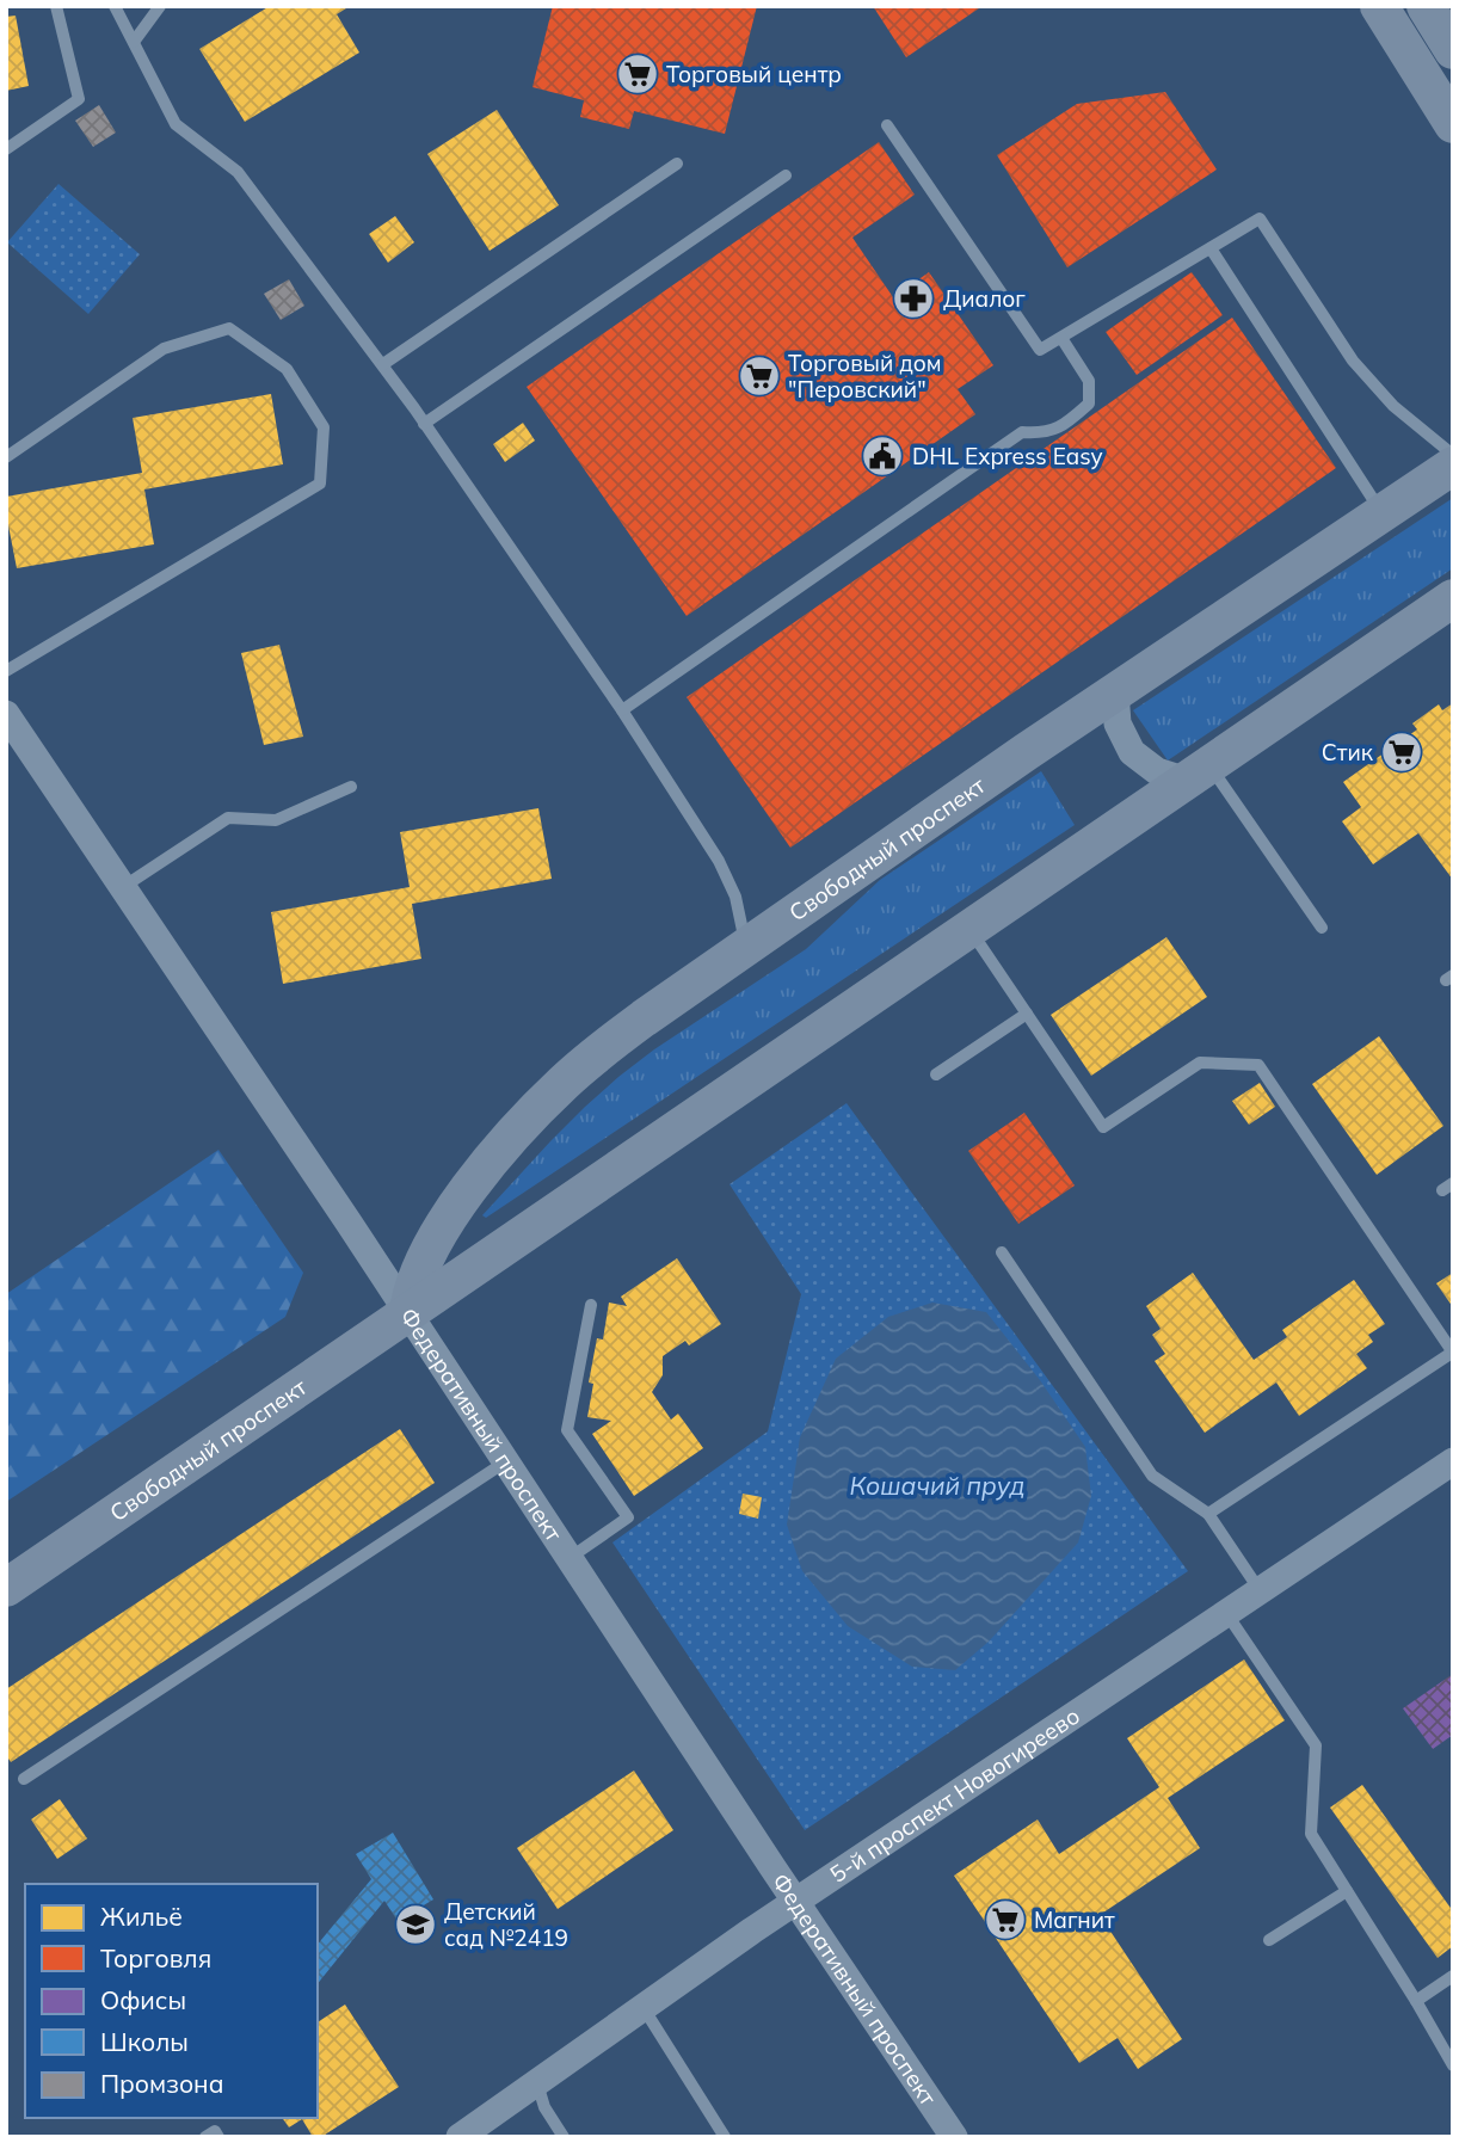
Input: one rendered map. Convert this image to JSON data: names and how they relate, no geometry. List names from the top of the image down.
{
  "streets": {
    "main road": ["Свободный проспект"],
    "street": ["Федеративный проспект", "5-й проспект Новогиреево"]
  },
  "crossings": [
    ["Свободный проспект", "Федеративный проспект"],
    ["Федеративный проспект", "5-й проспект Новогиреево"]
  ],
  "water": ["Кошачий пруд"],
  "places": {
    "supermarket": [
      "Торговый центр",
      "Торговый дом \"Перовский\"",
      "Стик",
      "Магнит"
    ],
    "pharmacy": ["Диалог"],
    "public building": ["DHL Express Easy"],
    "school or university": ["Детский сад №2419"]
  },
  "legend": [
    "Жильё",
    "Торговля",
    "Офисы",
    "Школы",
    "Промзона"
  ]
}
